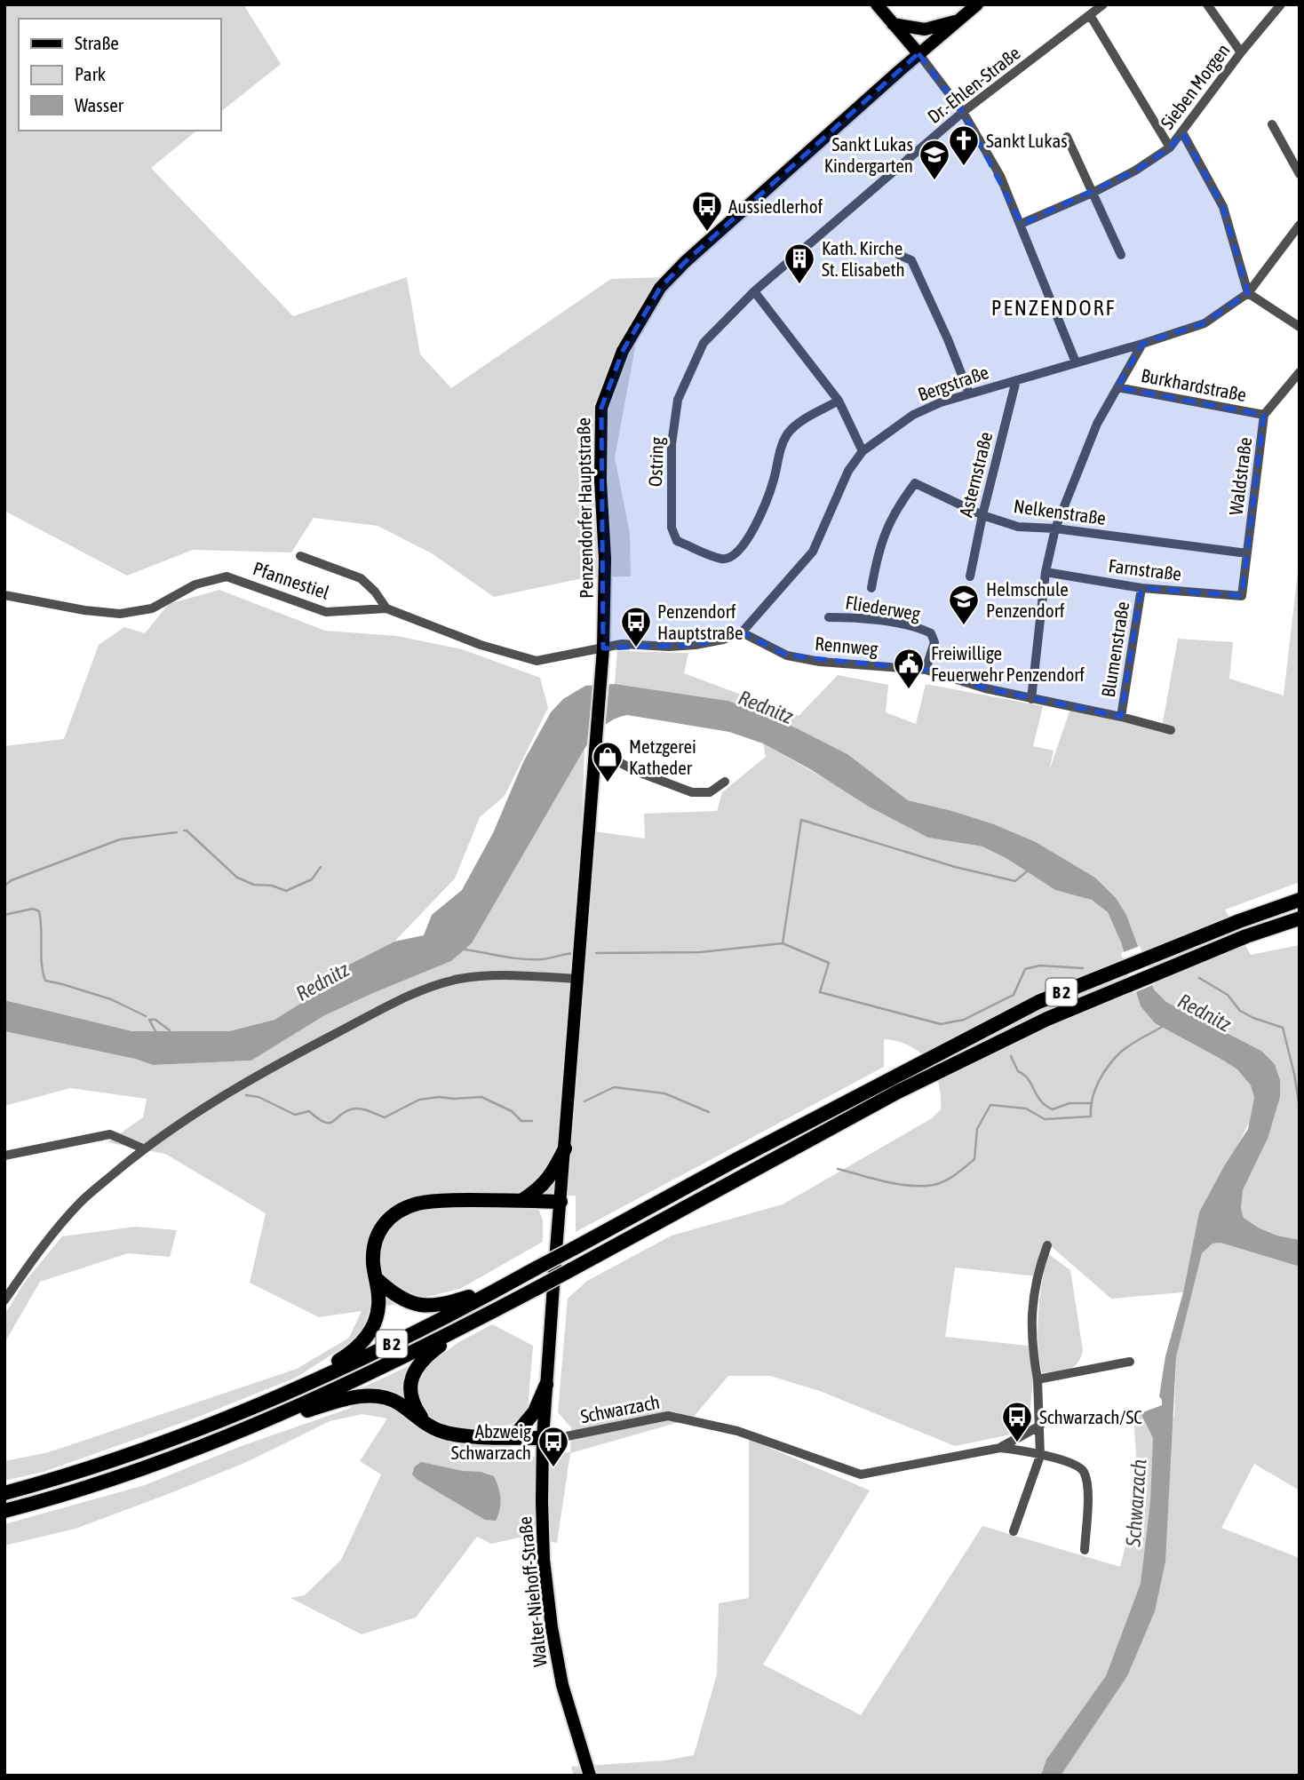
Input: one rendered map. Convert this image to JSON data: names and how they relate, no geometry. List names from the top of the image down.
{
  "streets": {
    "highway": ["B 2"],
    "main road": ["Penzendorfer Hauptstraße", "Walter-Niehoff-Straße"],
    "street": [
      "Dr.-Ehlen-Straße",
      "Sieben Morgen",
      "Bergstraße",
      "Burkhardstraße",
      "Ostring",
      "Asternstraße",
      "Waldstraße",
      "Nelkenstraße",
      "Farnstraße",
      "Pfannestiel",
      "Fliederweg",
      "Rennweg",
      "Blumenstraße",
      "Schwarzach"
    ]
  },
  "crossings": [
    ["Dr.-Ehlen-Straße", "Ostring"],
    ["Bergstraße", "Asternstraße"],
    ["Bergstraße", "Rennweg"],
    ["Burkhardstraße", "Waldstraße"],
    ["Asternstraße", "Nelkenstraße"],
    ["Waldstraße", "Nelkenstraße"],
    ["Waldstraße", "Farnstraße"],
    ["Penzendorfer Hauptstraße", "Pfannestiel"],
    ["Penzendorfer Hauptstraße", "Walter-Niehoff-Straße"],
    ["Farnstraße", "Blumenstraße"],
    ["Fliederweg", "Rennweg"],
    ["Rennweg", "Blumenstraße"],
    ["Schwarzach", "Walter-Niehoff-Straße"]
  ],
  "districts": ["PENZENDORF"],
  "water": ["Rednitz", "Schwarzach"],
  "places": {
    "church": ["Sankt Lukas"],
    "school or university": ["Sankt Lukas Kindergarten", "Helmschule Penzendorf"],
    "bus stop": [
      "Aussiedlerhof",
      "Penzendorf Hauptstraße",
      "Schwarzach/SC",
      "Abzweig Schwarzach"
    ],
    "building": ["Kath. Kirche St. Elisabeth"],
    "public building": ["Freiwillige Feuerwehr Penzendorf"],
    "shop": ["Metzgerei Katheder"]
  },
  "legend": ["Straße", "Park", "Wasser"]
}
